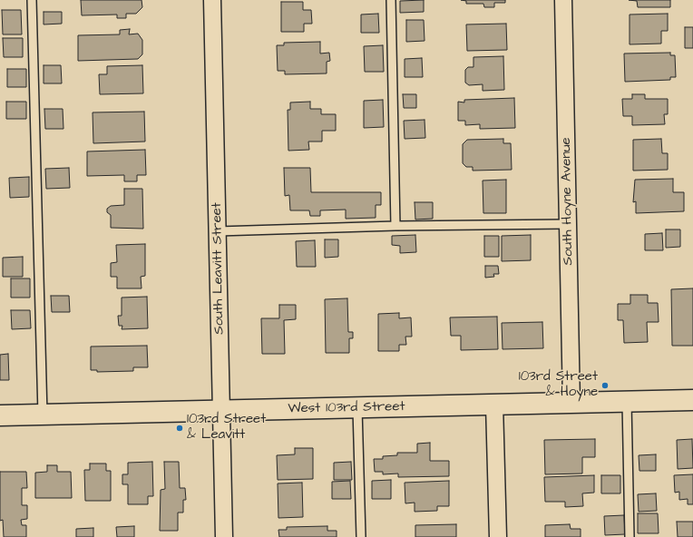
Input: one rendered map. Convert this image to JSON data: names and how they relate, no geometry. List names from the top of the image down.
{
  "streets": {
    "main road": ["West 103rd Street"],
    "street": ["South Hoyne Avenue", "South Leavitt Street"]
  },
  "crossings": [
    ["South Hoyne Avenue", "West 103rd Street"],
    ["South Leavitt Street", "West 103rd Street"]
  ],
  "places": ["103rd Street & Hoyne", "103rd Street & Leavitt"]
}
